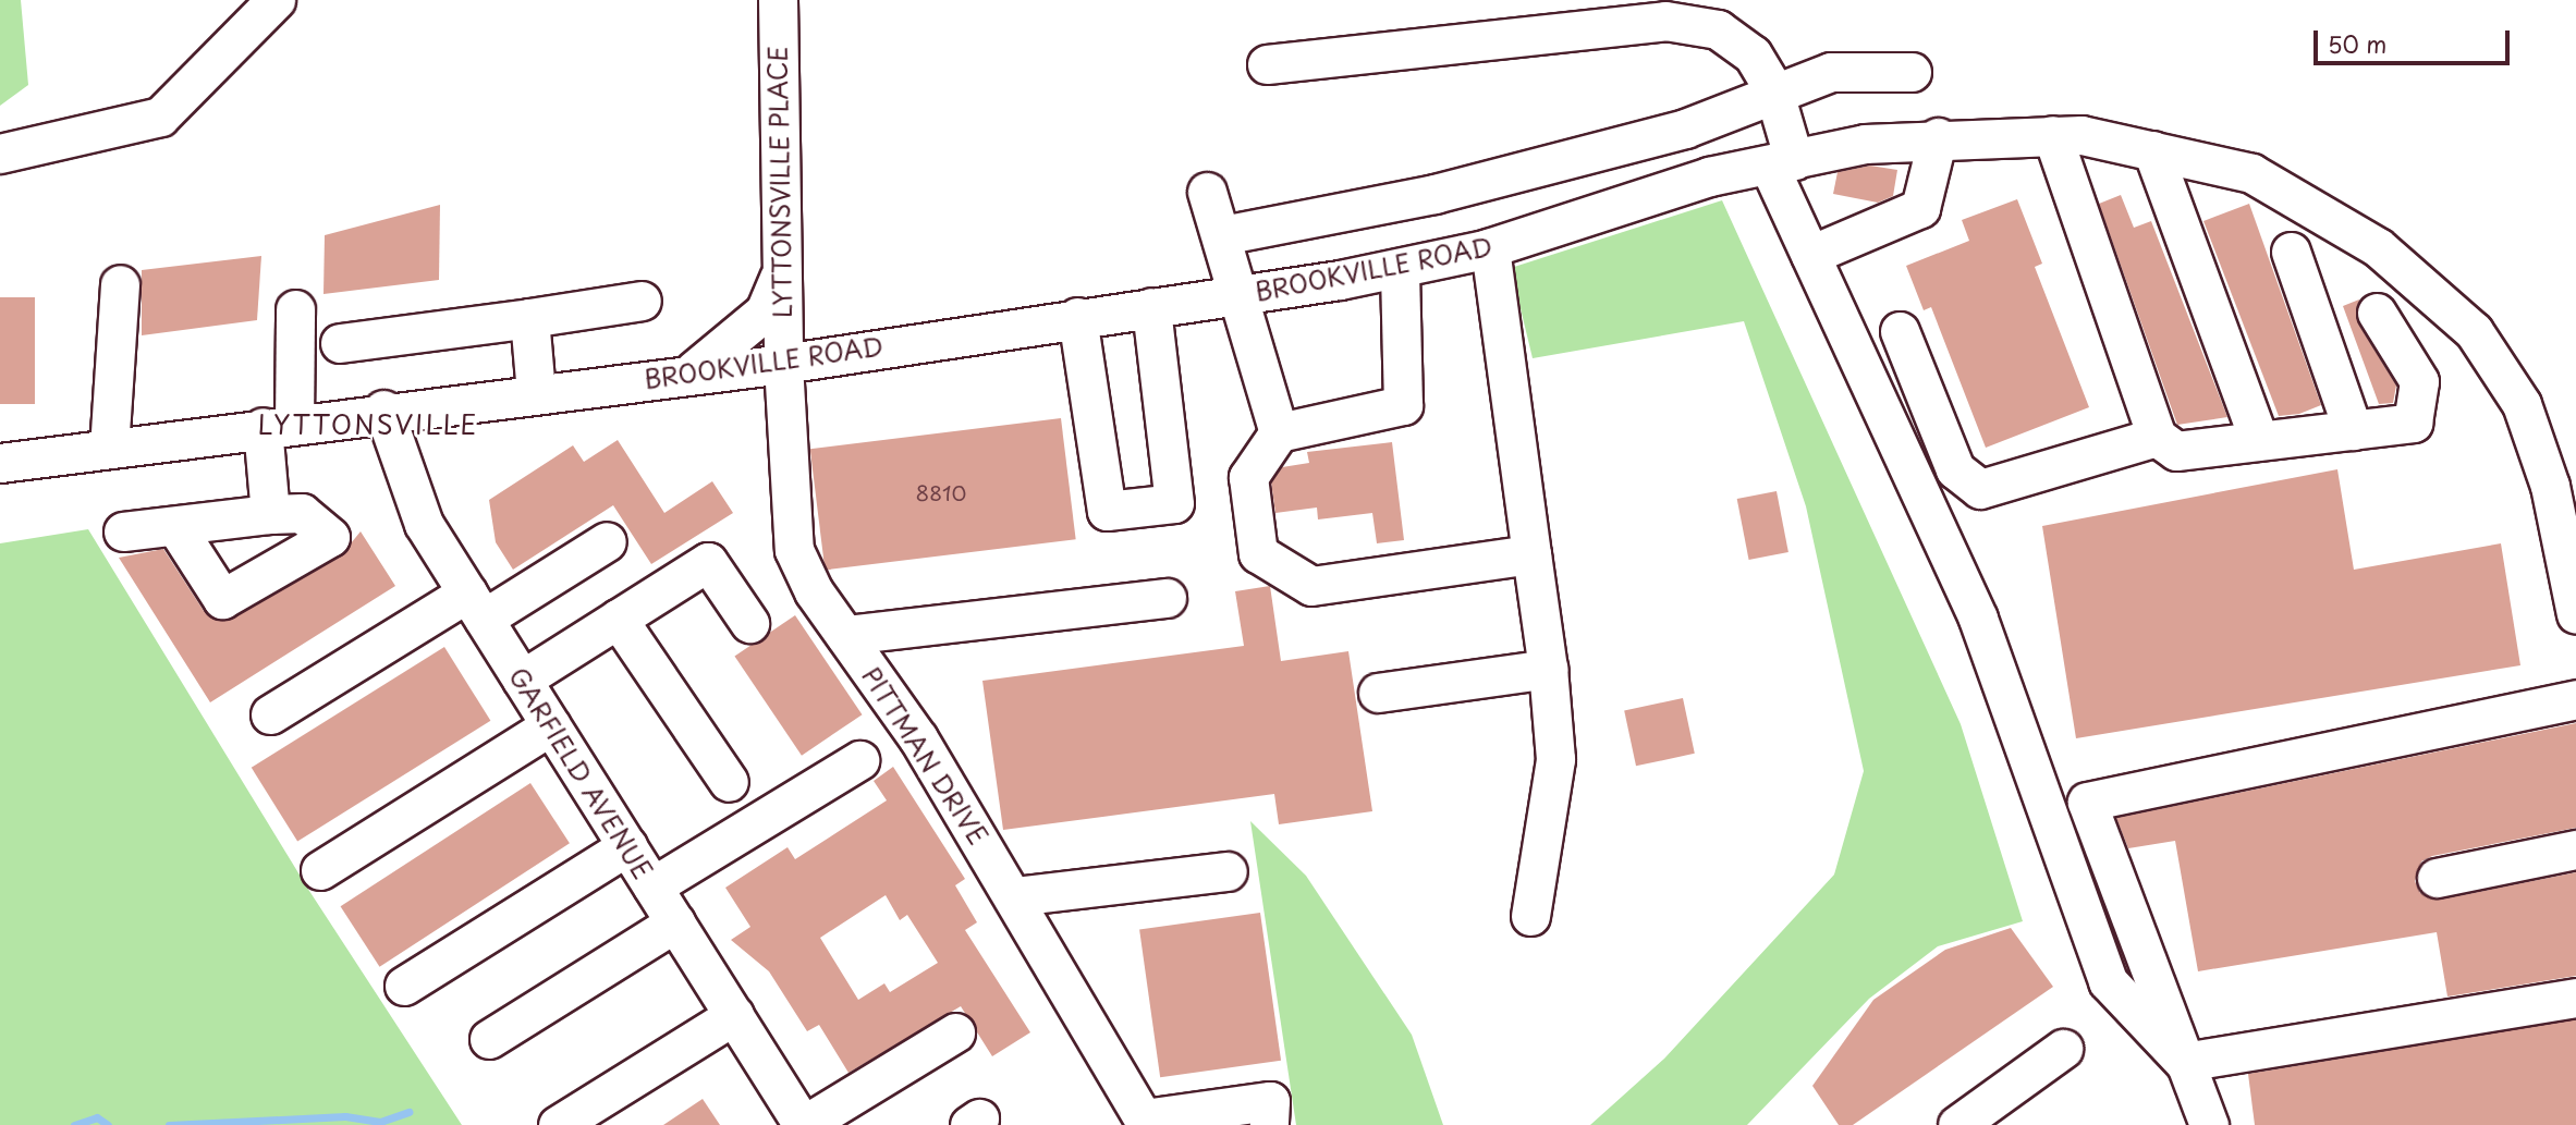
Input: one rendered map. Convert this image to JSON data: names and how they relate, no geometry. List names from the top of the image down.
{
  "streets": {
    "street": [
      "LYTTONSVILLE PLACE",
      "BROOKVILLE ROAD",
      "PITTMAN DRIVE",
      "GARFIELD AVENUE"
    ]
  },
  "crossings": [
    ["LYTTONSVILLE PLACE", "BROOKVILLE ROAD"],
    ["LYTTONSVILLE PLACE", "PITTMAN DRIVE"],
    ["BROOKVILLE ROAD", "PITTMAN DRIVE"],
    ["BROOKVILLE ROAD", "GARFIELD AVENUE"]
  ],
  "districts": ["LYTTONSVILLE"],
  "house_numbers": ["8810"],
  "scale_bar": "50 m"
}
